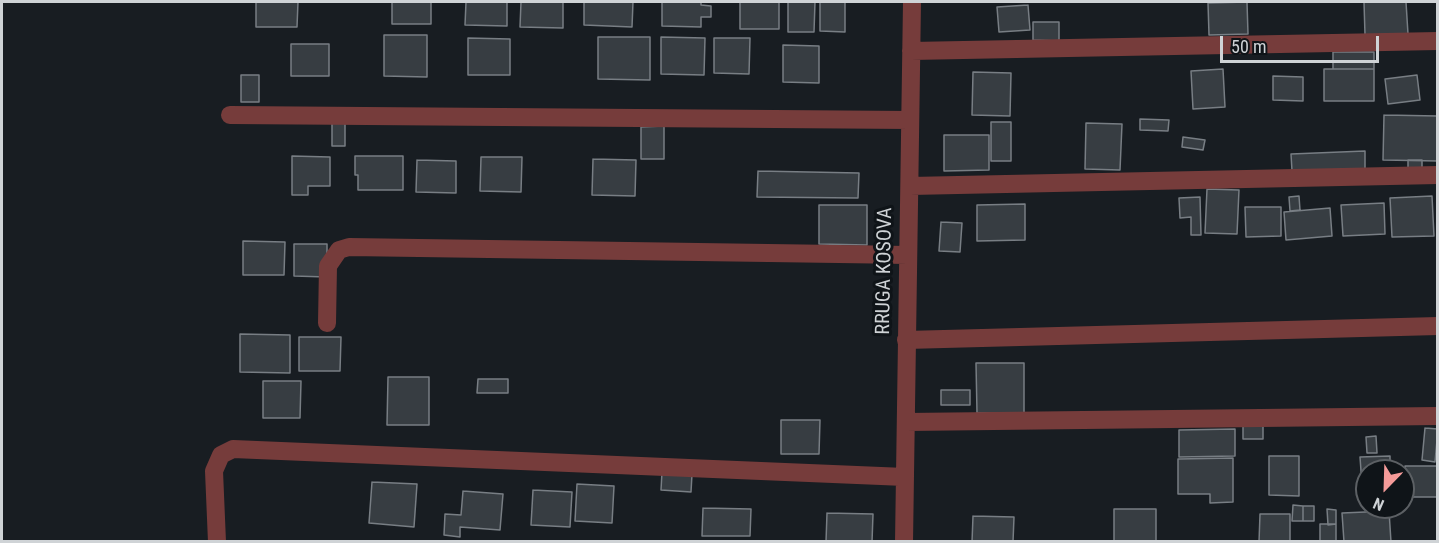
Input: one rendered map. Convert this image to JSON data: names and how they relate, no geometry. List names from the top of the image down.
{
  "streets": {
    "street": ["RRUGA KOSOVA"]
  },
  "scale_bar": "50 m",
  "north": "bottom left"
}
